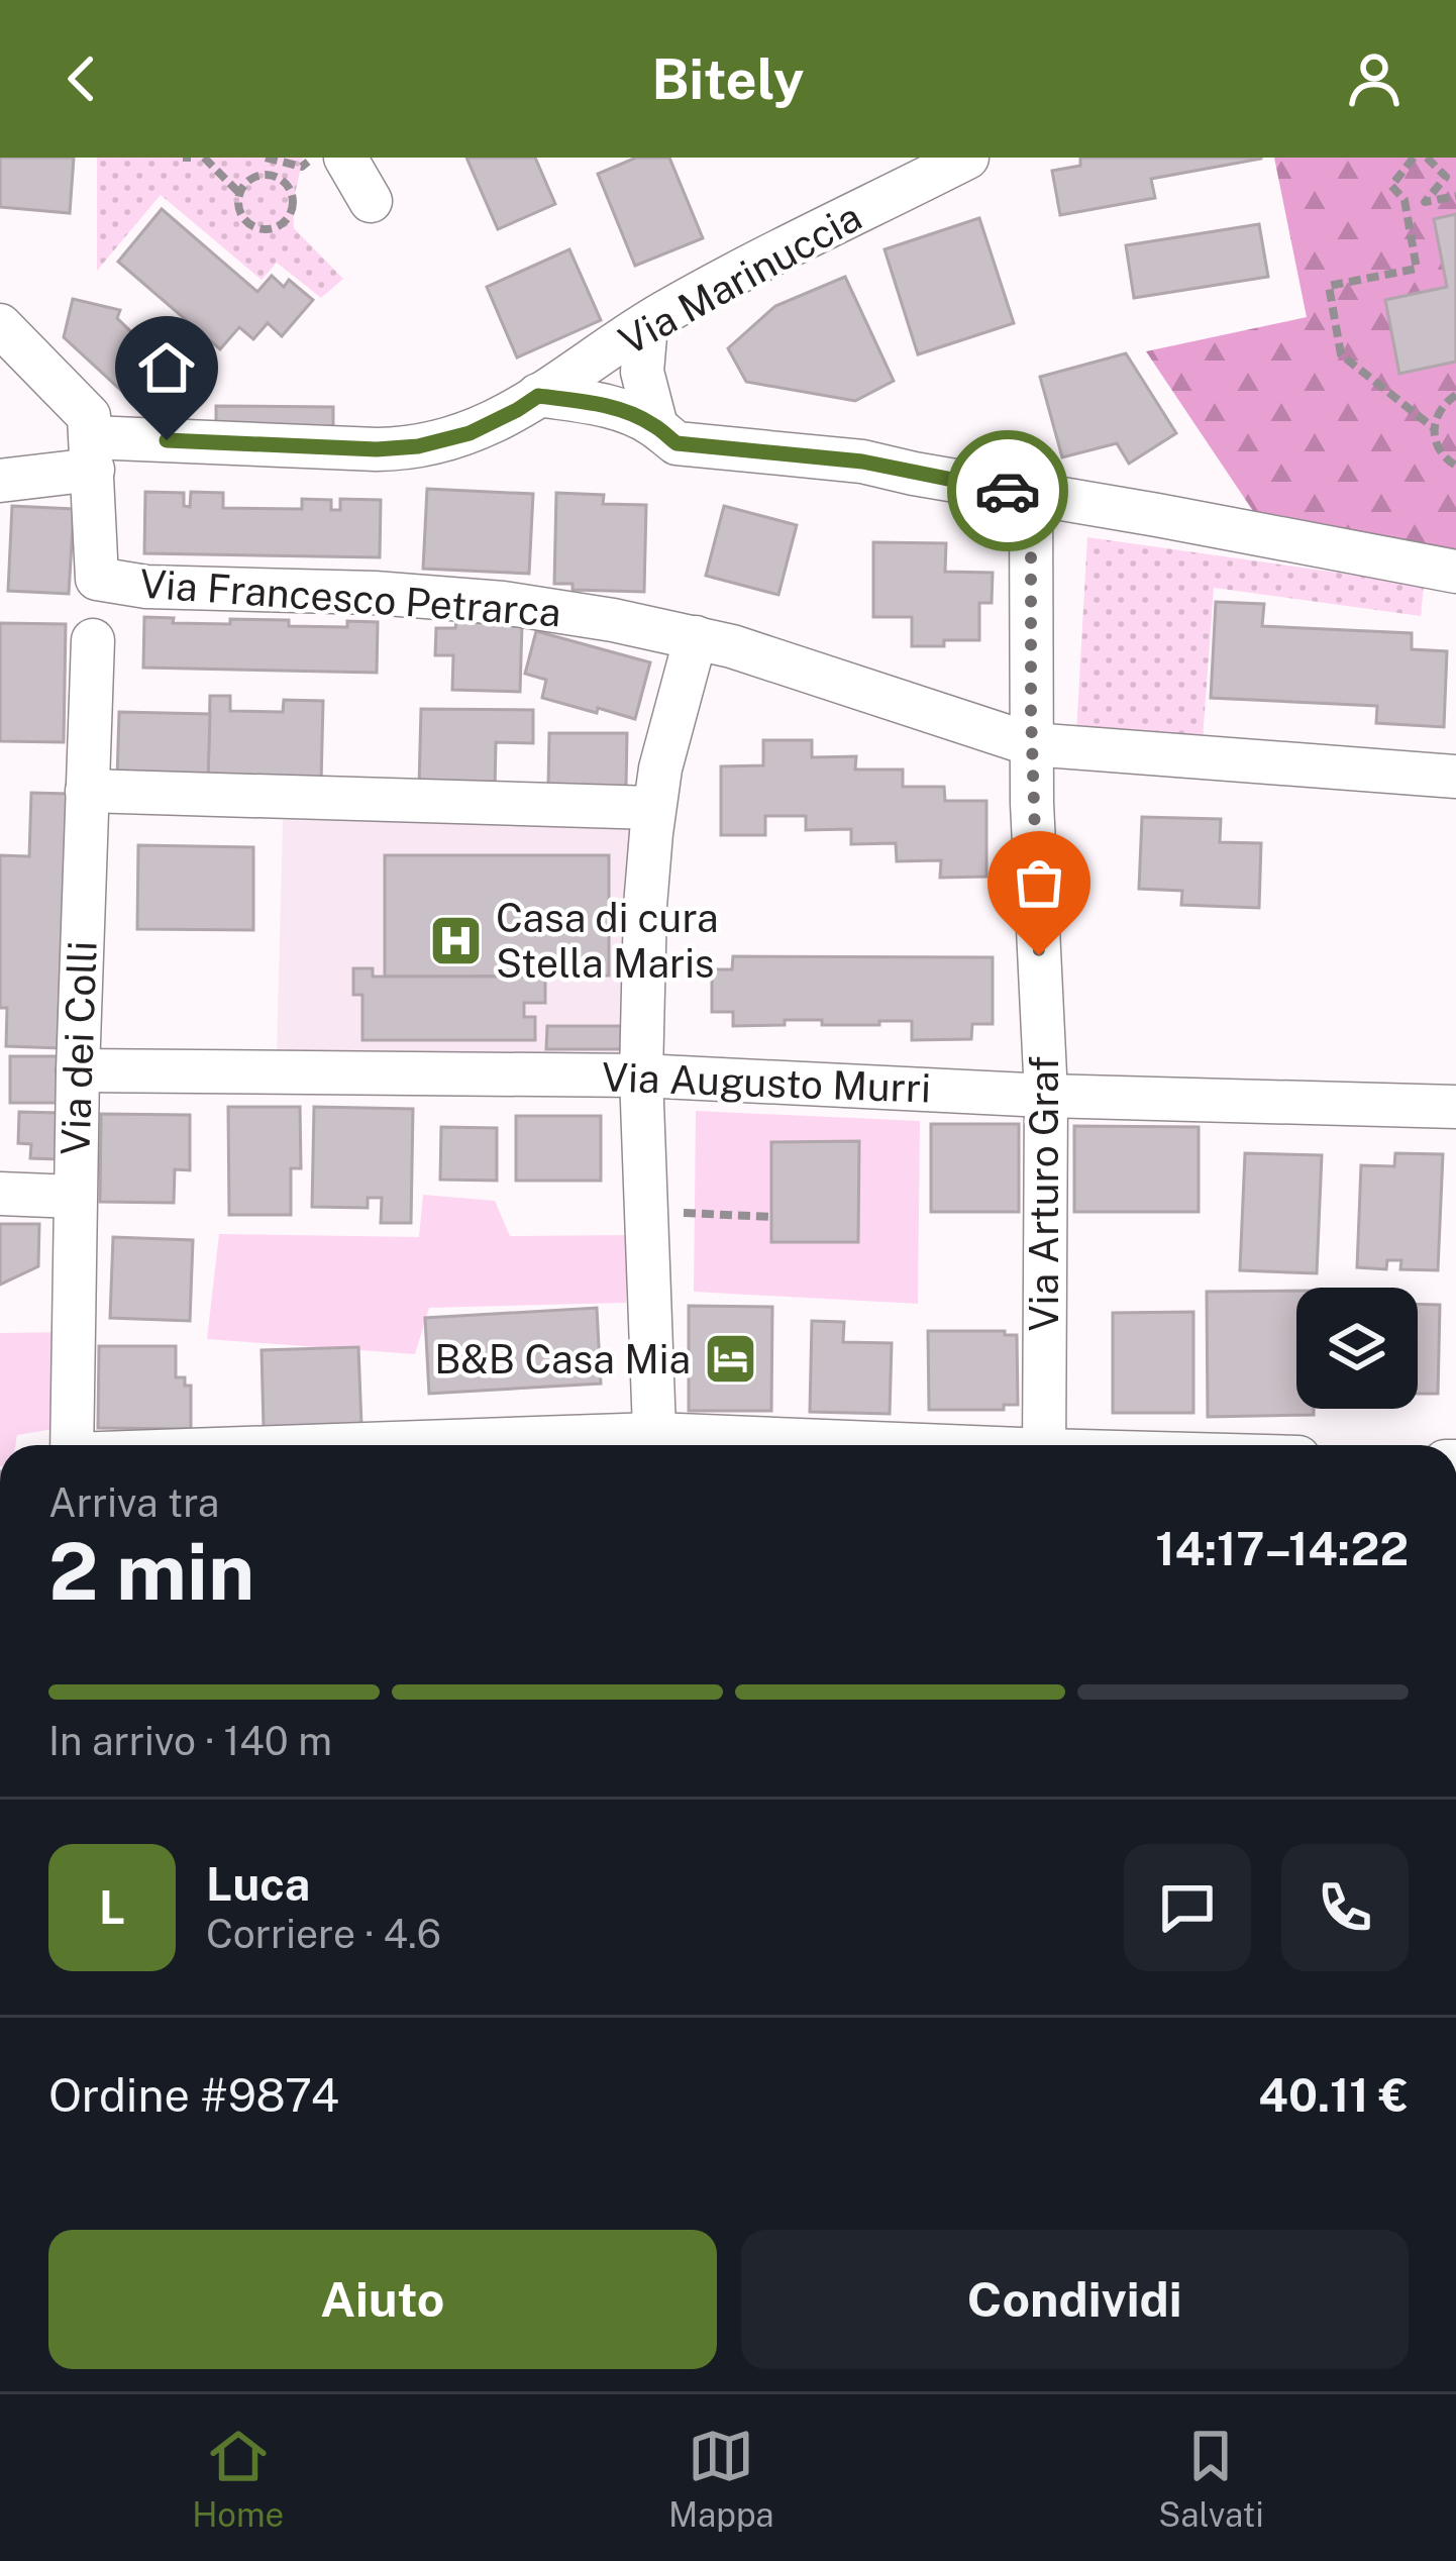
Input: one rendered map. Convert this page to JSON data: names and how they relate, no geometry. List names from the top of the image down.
{
  "streets": {
    "street": [
      "Via Marinuccia",
      "Via Francesco Petrarca",
      "Via dei Colli",
      "Via Augusto Murri",
      "Via Arturo Graf"
    ]
  },
  "crossings": [
    ["Via Marinuccia", "Via Francesco Petrarca"],
    ["Via Francesco Petrarca", "Via Arturo Graf"],
    ["Via dei Colli", "Via Augusto Murri"],
    ["Via Augusto Murri", "Via Arturo Graf"]
  ],
  "places": {
    "hospital": ["Casa di cura Stella Maris"],
    "hotel": ["B&B Casa Mia"]
  },
  "page": {
    "header": "Bitely",
    "heading": ["2 min", "Arriva tra", "14:17–14:22"],
    "panel": [
      "Luca",
      "Corriere · 4.6",
      "Ordine #9874",
      "40.11 €"
    ],
    "bar": "In arrivo · 140 m",
    "round": "L",
    "buttons": ["Aiuto", "Condividi"],
    "tabs": ["Home", "Mappa", "Salvati"]
  }
}
